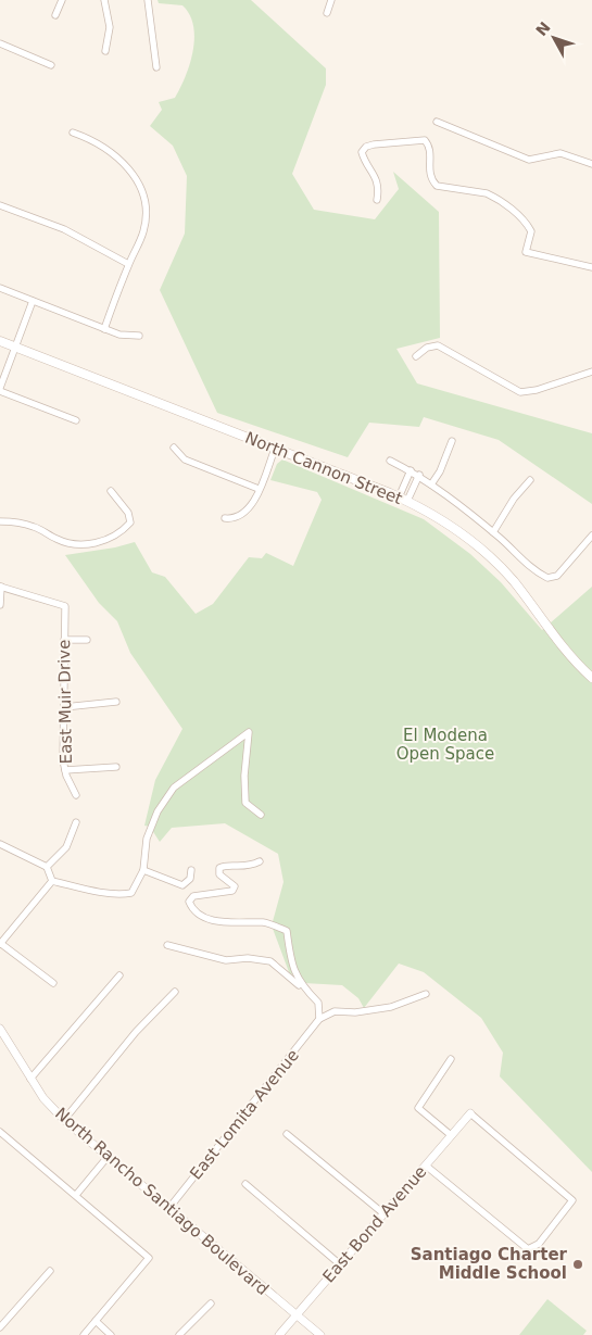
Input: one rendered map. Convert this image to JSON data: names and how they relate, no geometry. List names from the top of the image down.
{
  "streets": {
    "main road": ["North Cannon Street"],
    "street": [
      "East Muir Drive",
      "East Lomita Avenue",
      "North Rancho Santiago Boulevard",
      "East Bond Avenue"
    ]
  },
  "crossings": [
    ["East Lomita Avenue", "North Rancho Santiago Boulevard"],
    ["North Rancho Santiago Boulevard", "East Bond Avenue"]
  ],
  "parks": ["El Modena Open Space"],
  "places": ["Santiago Charter Middle School"],
  "north": "top left"
}
